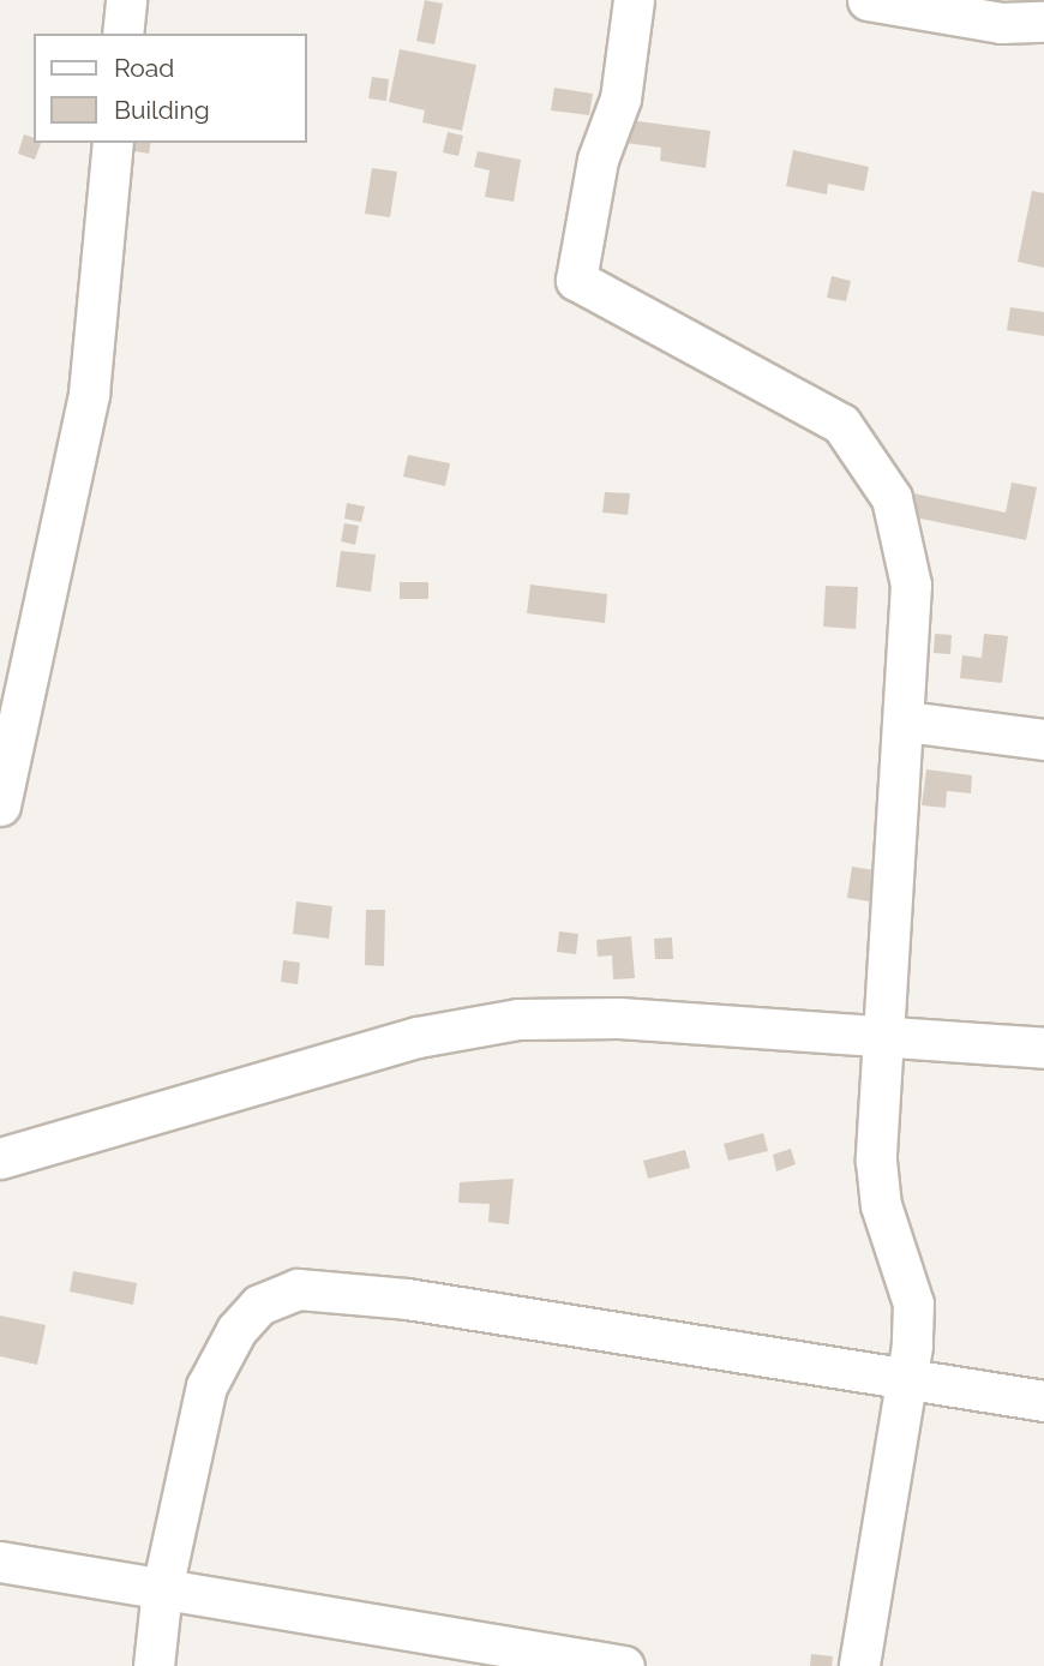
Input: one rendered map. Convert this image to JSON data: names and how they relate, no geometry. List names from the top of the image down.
{
  "legend": ["Road", "Building"]
}
